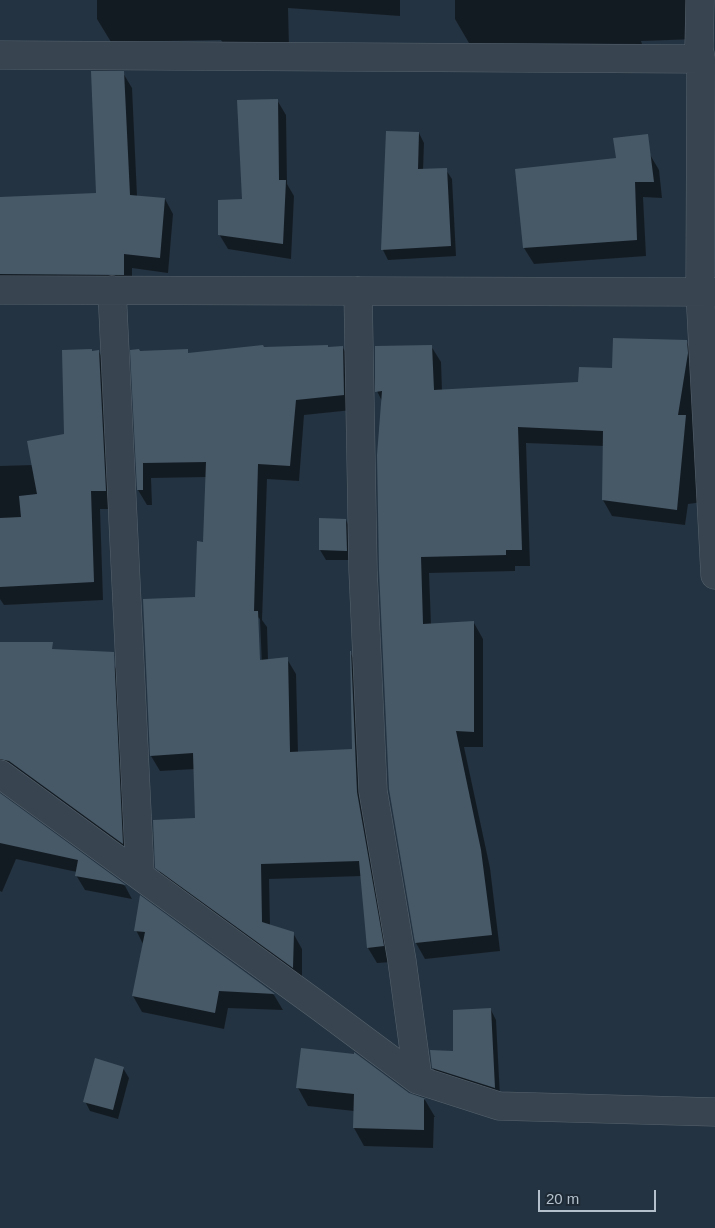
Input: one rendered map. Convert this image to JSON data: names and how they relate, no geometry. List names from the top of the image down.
{
  "scale_bar": "20 m"
}
